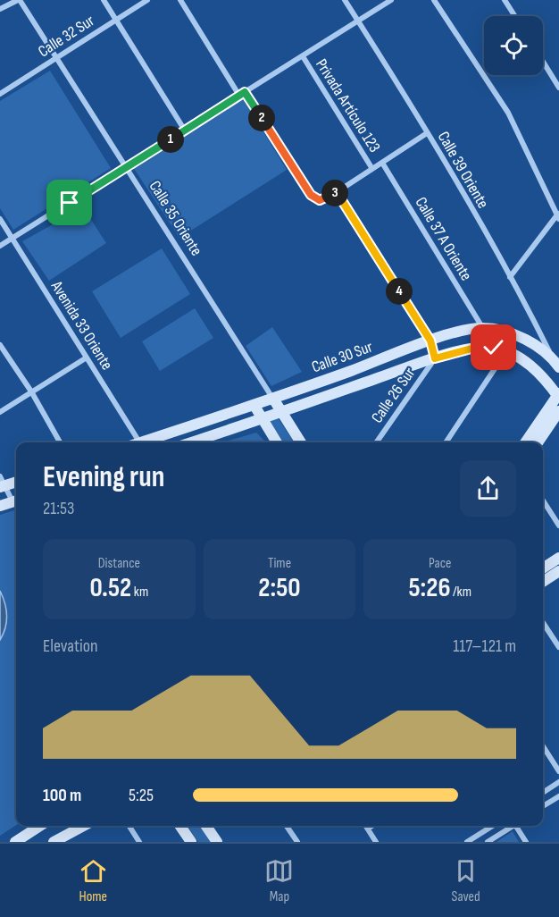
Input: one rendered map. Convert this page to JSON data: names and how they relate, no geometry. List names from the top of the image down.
{
  "streets": {
    "main road": ["Calle 30 Sur"],
    "street": [
      "Calle 32 Sur",
      "Privada Artículo 123",
      "Calle 39 Oriente",
      "Calle 35 Oriente",
      "Calle 37 A Oriente",
      "Avenida 33 Oriente",
      "Calle 26 Sur"
    ]
  },
  "crossings": [
    ["Calle 32 Sur", "Calle 35 Oriente"],
    ["Calle 39 Oriente", "Calle 30 Sur"],
    ["Calle 35 Oriente", "Calle 30 Sur"],
    ["Calle 37 A Oriente", "Calle 30 Sur"],
    ["Calle 30 Sur", "Calle 26 Sur"]
  ],
  "page": {
    "pins": [
      "2",
      "1",
      "3",
      "4"
    ],
    "heading": ["Evening run", "21:53"],
    "stats": [
      ["Distance", "0.52 km"],
      ["Time", "2:50"],
      ["Pace", "5:26 /km"]
    ],
    "chart": ["Elevation", "117–121 m"],
    "list": [
      {
        "name": "100 m",
        "note": "5:25"
      }
    ],
    "tabs": ["Home", "Map", "Saved"]
  }
}
